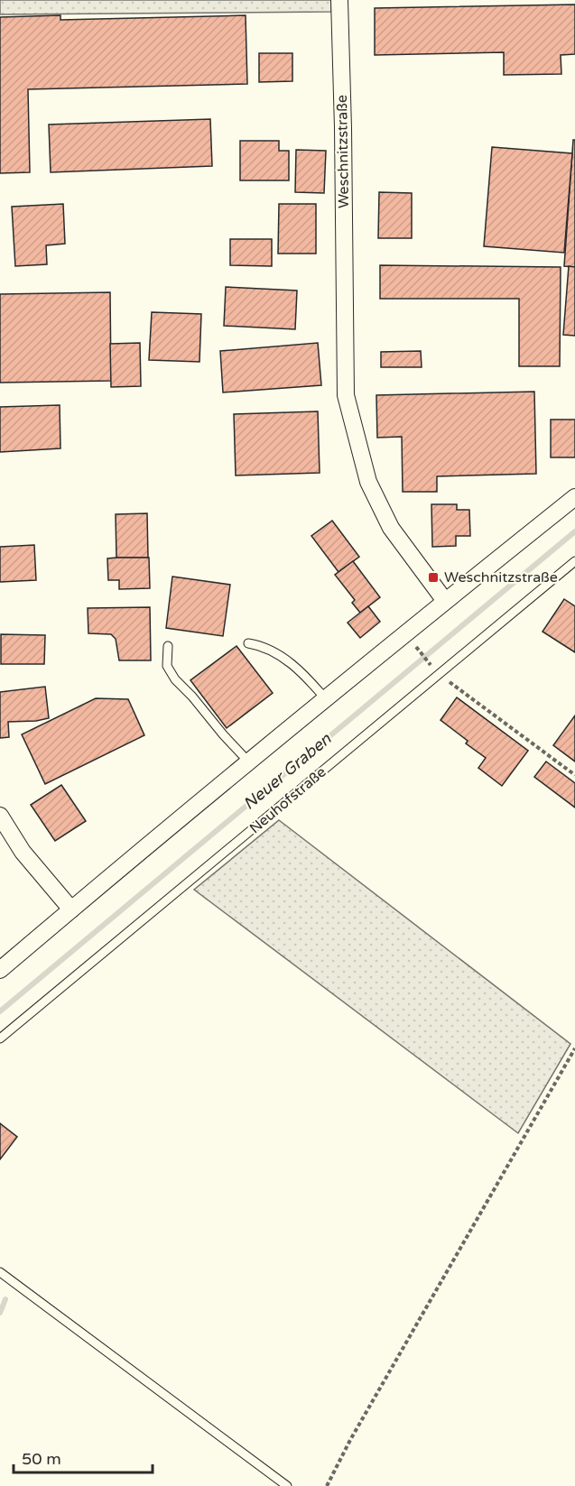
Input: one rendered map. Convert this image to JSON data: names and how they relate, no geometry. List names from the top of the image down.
{
  "streets": {
    "street": ["Weschnitzstraße"],
    "lane": ["Neuhofstraße"]
  },
  "water": ["Neuer Graben"],
  "places": {
    "transit": ["Weschnitzstraße"]
  },
  "scale_bar": "50 m"
}
